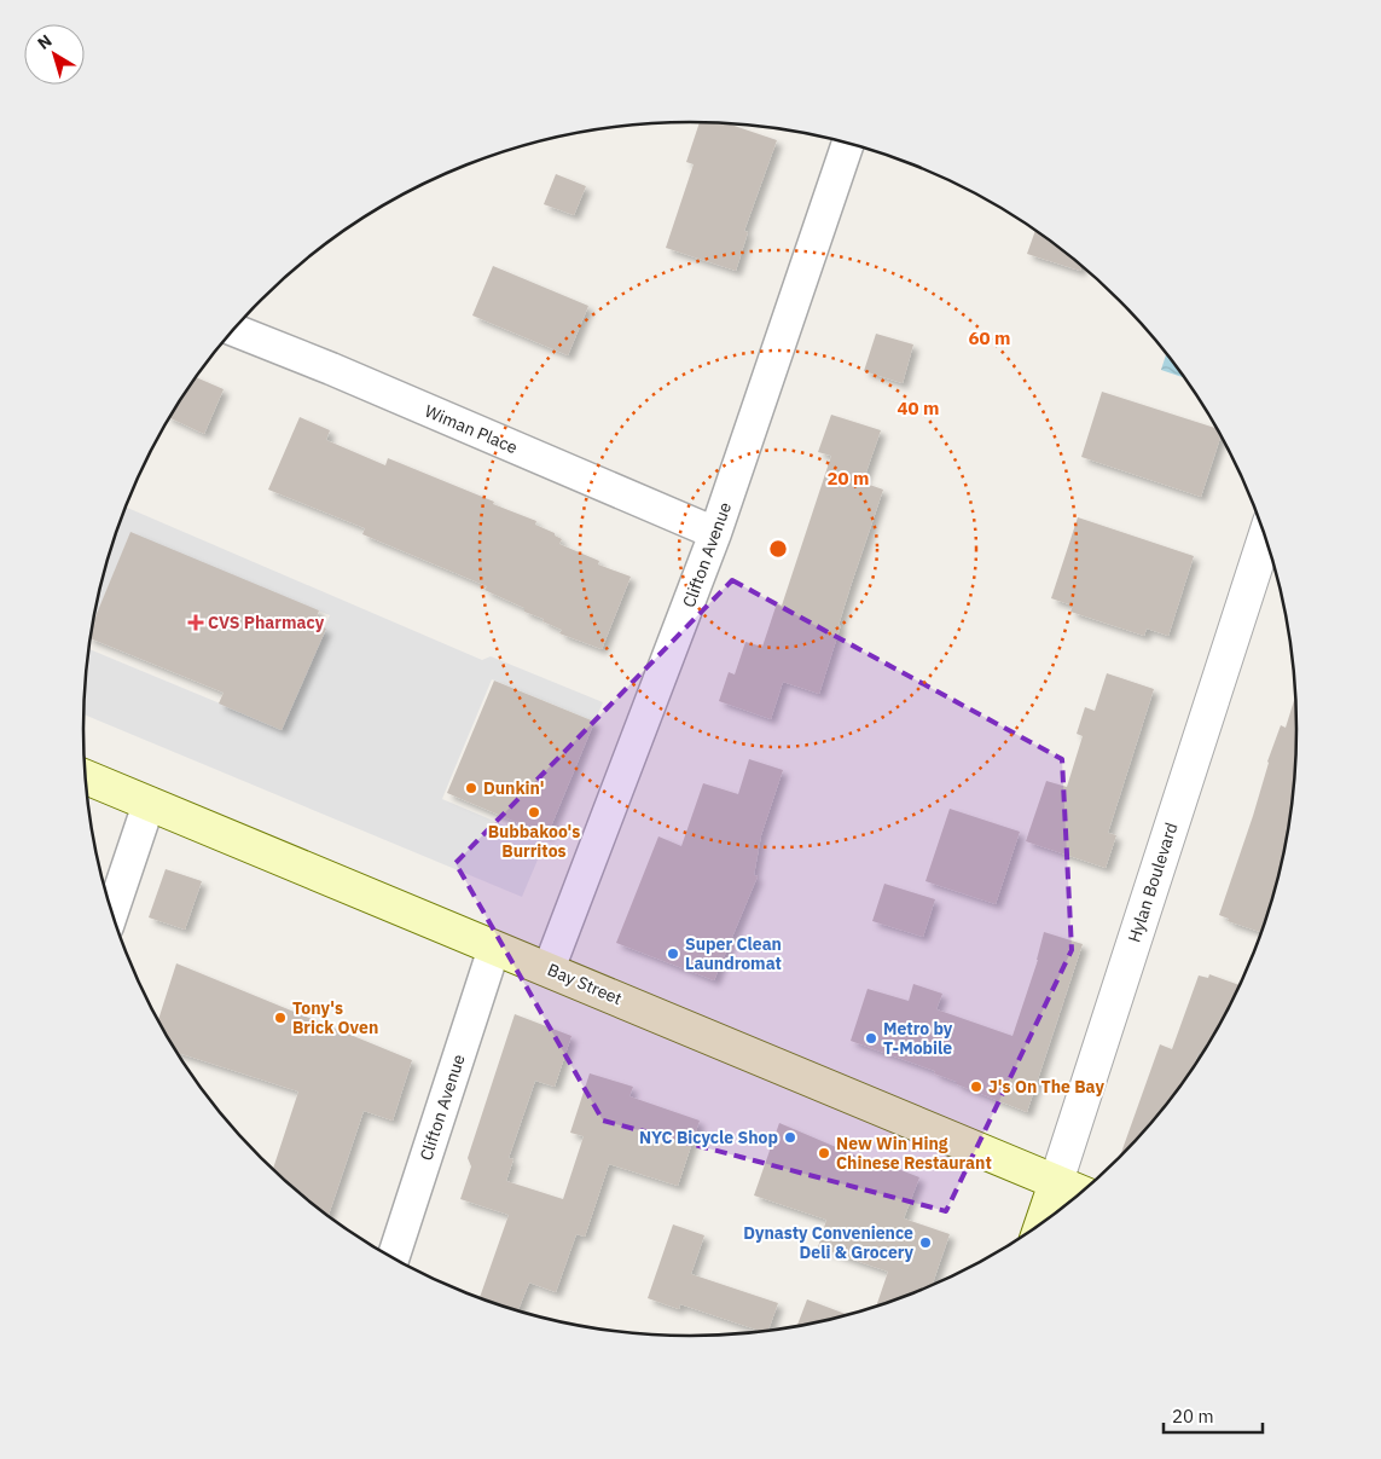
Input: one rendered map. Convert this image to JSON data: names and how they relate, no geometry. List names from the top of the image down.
{
  "streets": {
    "main road": ["Hylan Boulevard", "Bay Street"],
    "street": ["Wiman Place", "Clifton Avenue"]
  },
  "crossings": [
    ["Wiman Place", "Clifton Avenue"],
    ["Clifton Avenue", "Bay Street"],
    ["Hylan Boulevard", "Bay Street"]
  ],
  "places": {
    "health": ["CVS Pharmacy"],
    "other": [
      "Dunkin'",
      "Bubbakoo's Burritos",
      "Super Clean Laundromat",
      "Tony's Brick Oven",
      "Metro by T-Mobile",
      "J's On The Bay",
      "NYC Bicycle Shop",
      "New Win Hing Chinese Restaurant",
      "Dynasty Convenience Deli & Grocery"
    ]
  },
  "scale_bar": "20 m",
  "north": "top left",
  "rings": ["60 m", "40 m", "20 m"]
}
